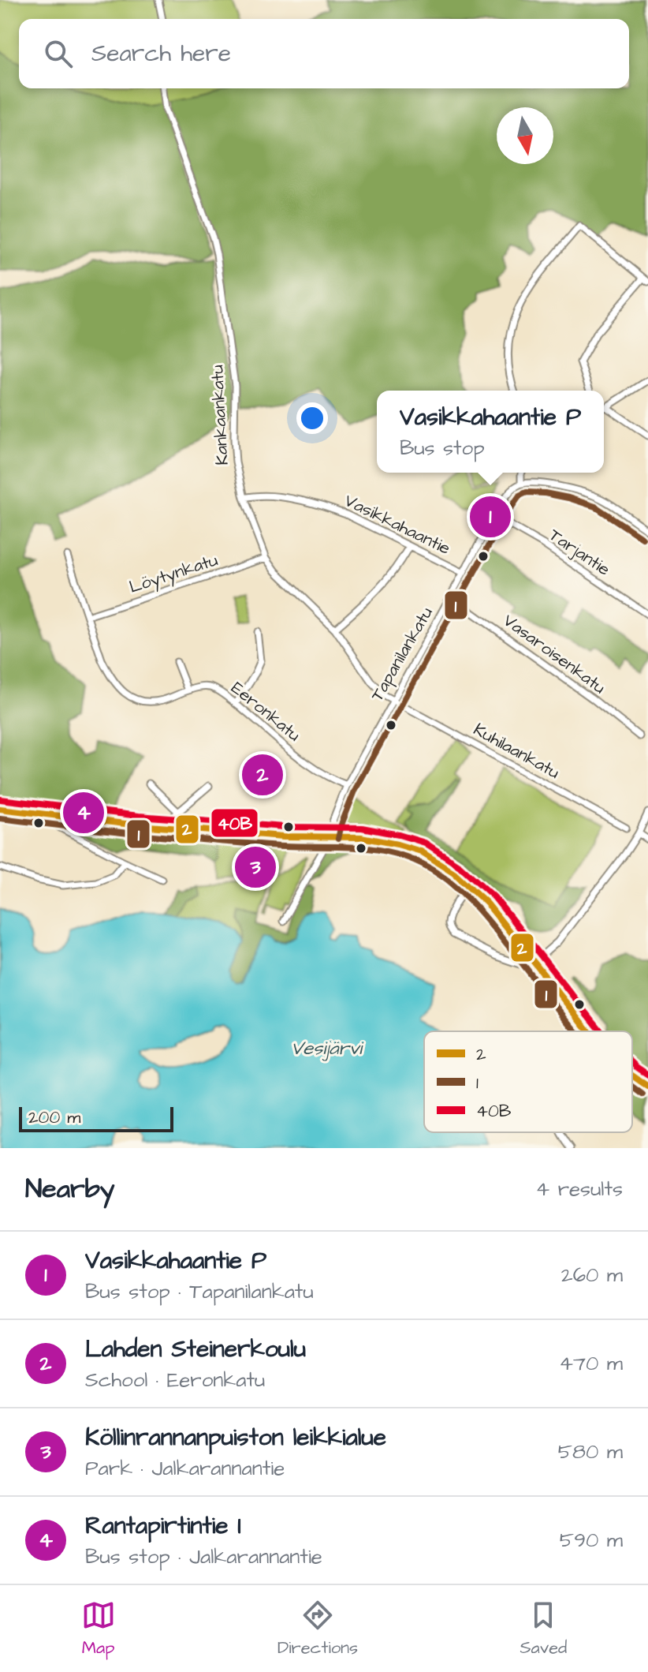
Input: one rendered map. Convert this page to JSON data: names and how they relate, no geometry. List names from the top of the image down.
{
  "streets": {
    "street": [
      "Kankaankatu",
      "Vasikkahaantie",
      "Tarjantie",
      "Löytynkatu",
      "Tapanilankatu",
      "Vasaroisenkatu",
      "Eeronkatu",
      "Kuhilaankatu"
    ]
  },
  "crossings": [
    ["Kankaankatu", "Vasikkahaantie"],
    ["Kankaankatu", "Löytynkatu"],
    ["Kankaankatu", "Tapanilankatu"],
    ["Kankaankatu", "Kuhilaankatu"],
    ["Vasikkahaantie", "Tapanilankatu"],
    ["Tarjantie", "Tapanilankatu"],
    ["Löytynkatu", "Eeronkatu"],
    ["Tapanilankatu", "Vasaroisenkatu"],
    ["Tapanilankatu", "Eeronkatu"],
    ["Tapanilankatu", "Kuhilaankatu"]
  ],
  "water": ["Vesijärvi"],
  "lines": ["transit line 1", "transit line 40B", "transit line 2"],
  "legend": ["2", "1", "40B"],
  "scale_bar": "200 m",
  "north": "bottom",
  "page": {
    "search": "Search here",
    "popup": ["Vasikkahaantie P", "Bus stop"],
    "pins": [
      "1",
      "2",
      "4",
      "3"
    ],
    "scale": "200 m",
    "heading": ["Nearby", "4 results"],
    "list": [
      {
        "mark": "1",
        "name": "Vasikkahaantie P",
        "note": "Bus stop · Tapanilankatu",
        "value": "260 m"
      },
      {
        "mark": "2",
        "name": "Lahden Steinerkoulu",
        "note": "School · Eeronkatu",
        "value": "470 m"
      },
      {
        "mark": "3",
        "name": "Köllinrannanpuiston leikkialue",
        "note": "Park · Jalkarannantie",
        "value": "580 m"
      },
      {
        "mark": "4",
        "name": "Rantapirtintie I",
        "note": "Bus stop · Jalkarannantie",
        "value": "590 m"
      }
    ],
    "nav": ["Map", "Directions", "Saved"]
  }
}
